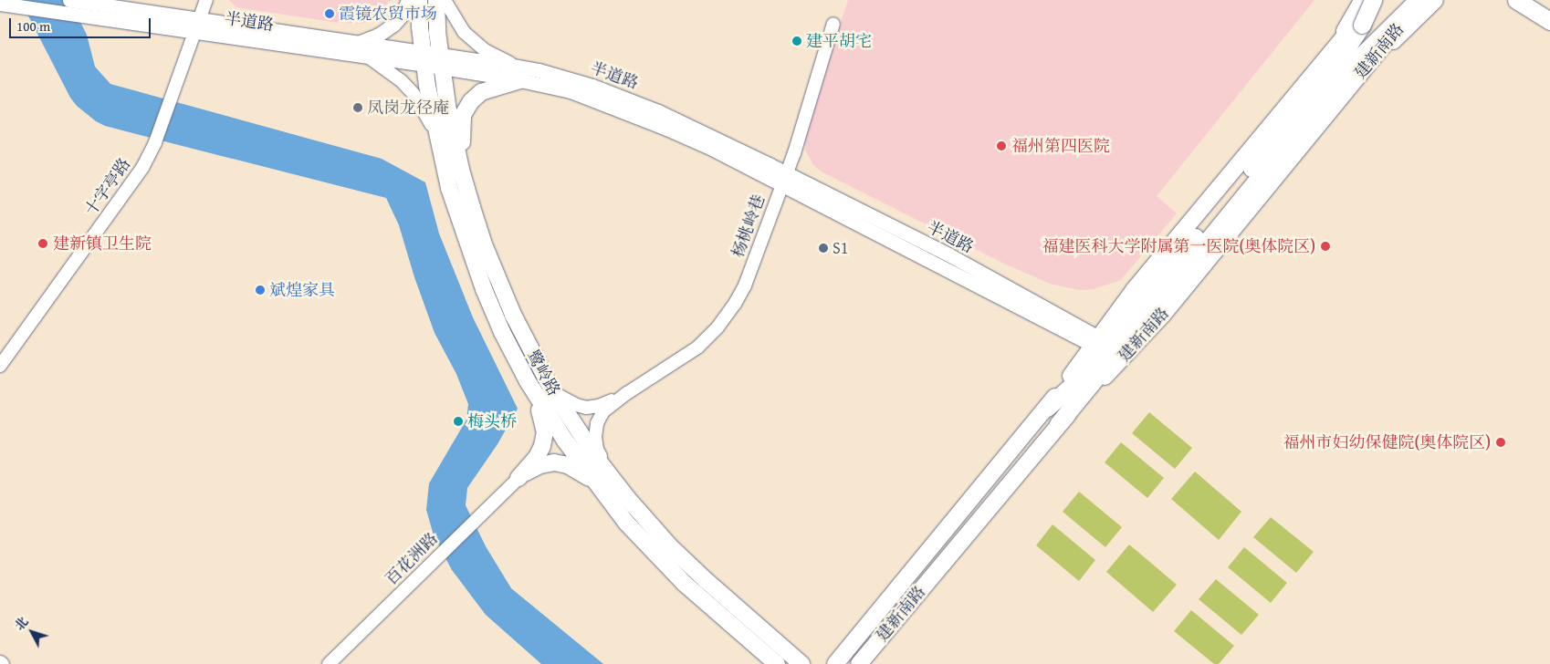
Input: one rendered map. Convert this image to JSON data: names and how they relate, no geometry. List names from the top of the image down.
{
  "streets": {
    "main road": ["半道路", "建新南路", "鹭岭路"],
    "street": ["十字亭路", "杨桃岭巷", "百花洲路"]
  },
  "crossings": [
    ["半道路", "建新南路"],
    ["半道路", "十字亭路"],
    ["半道路", "杨桃岭巷"],
    ["半道路", "鹭岭路"]
  ],
  "places": [
    "霞镜农贸市场",
    "建平胡宅",
    "凤岗龙径庵",
    "福州第四医院",
    "建新镇卫生院",
    "福建医科大学附属第一医院(奥体院区)",
    "S1",
    "斌煌家具",
    "梅头桥",
    "福州市妇幼保健院(奥体院区)"
  ],
  "scale_bar": "100 m",
  "north": "top left"
}
